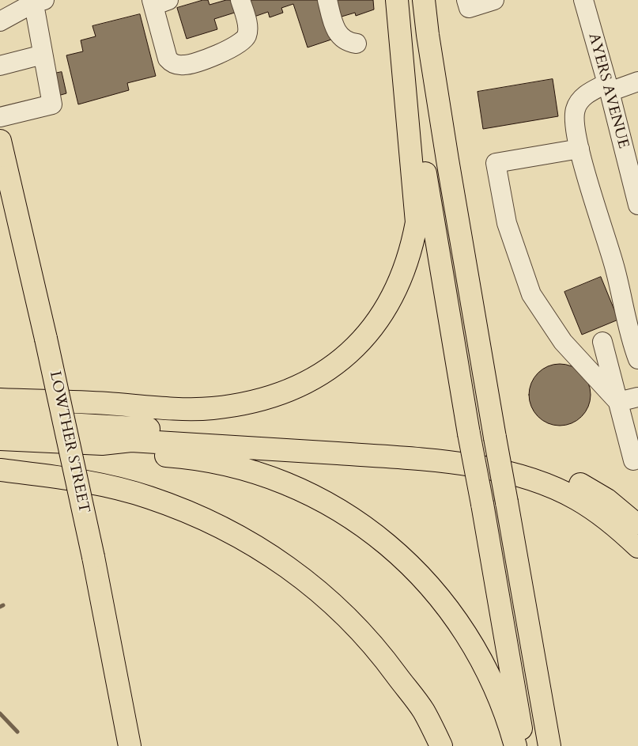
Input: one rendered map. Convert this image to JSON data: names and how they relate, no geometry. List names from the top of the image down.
{
  "streets": {
    "main road": ["LOWTHER STREET"],
    "street": ["AYERS AVENUE"]
  }
}
